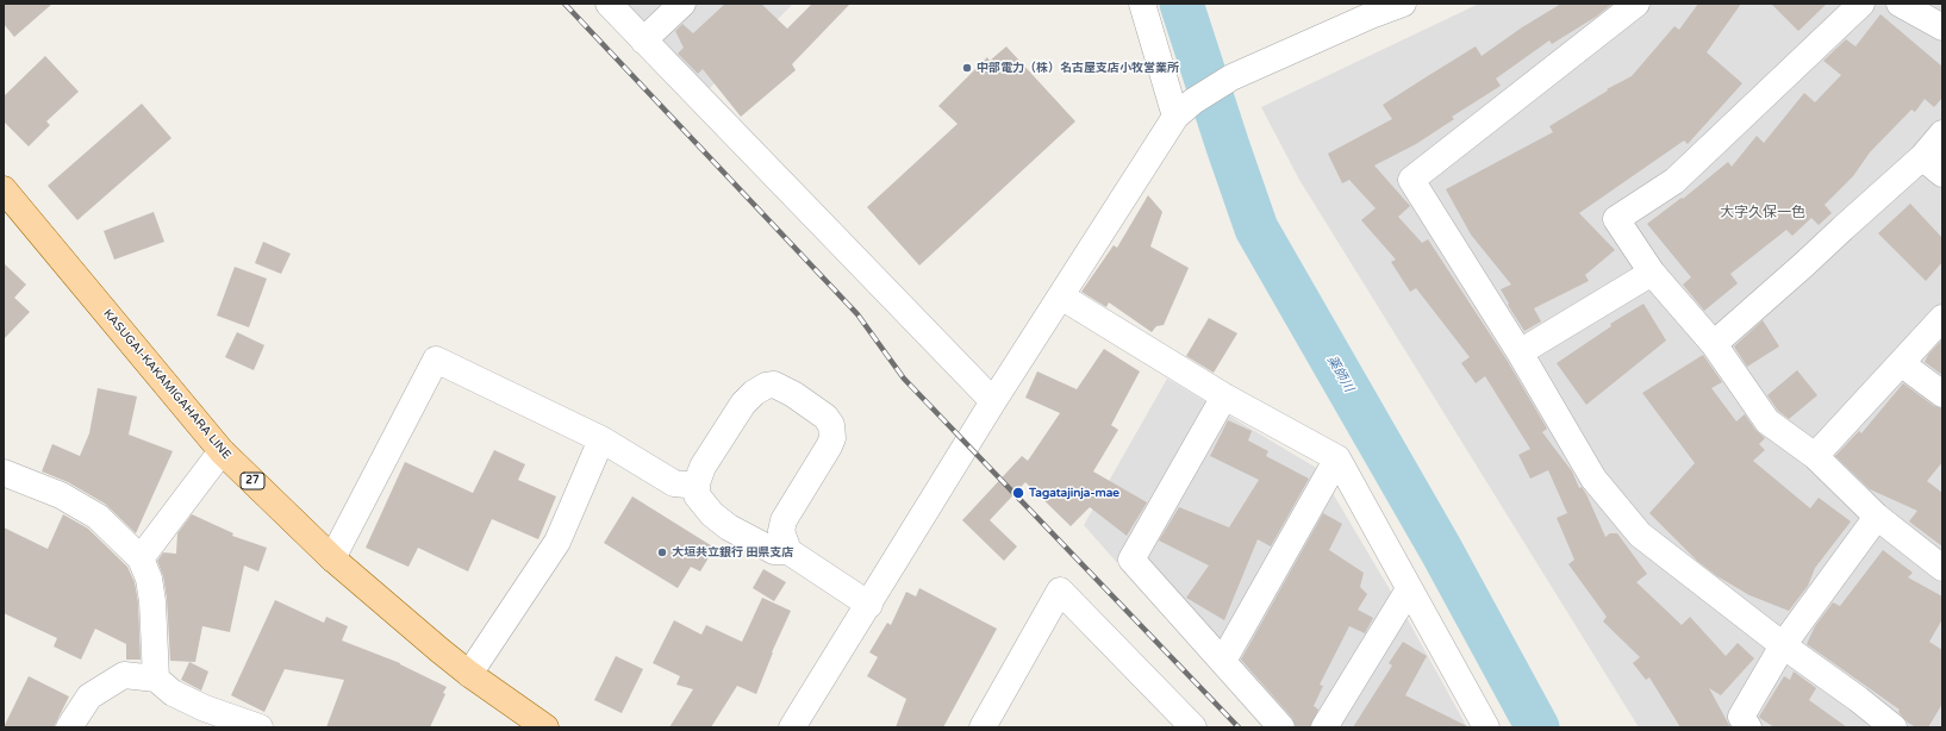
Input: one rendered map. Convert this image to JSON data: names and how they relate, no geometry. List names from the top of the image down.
{
  "streets": {
    "main road": ["KASUGAI-KAKAMIGAHARA LINE", "27"]
  },
  "districts": ["大字久保一色"],
  "water": ["薬師川"],
  "places": ["中部電力（株）名古屋支店小牧営業所", "Tagatajinja-mae", "大垣共立銀行 田県支店"]
}
